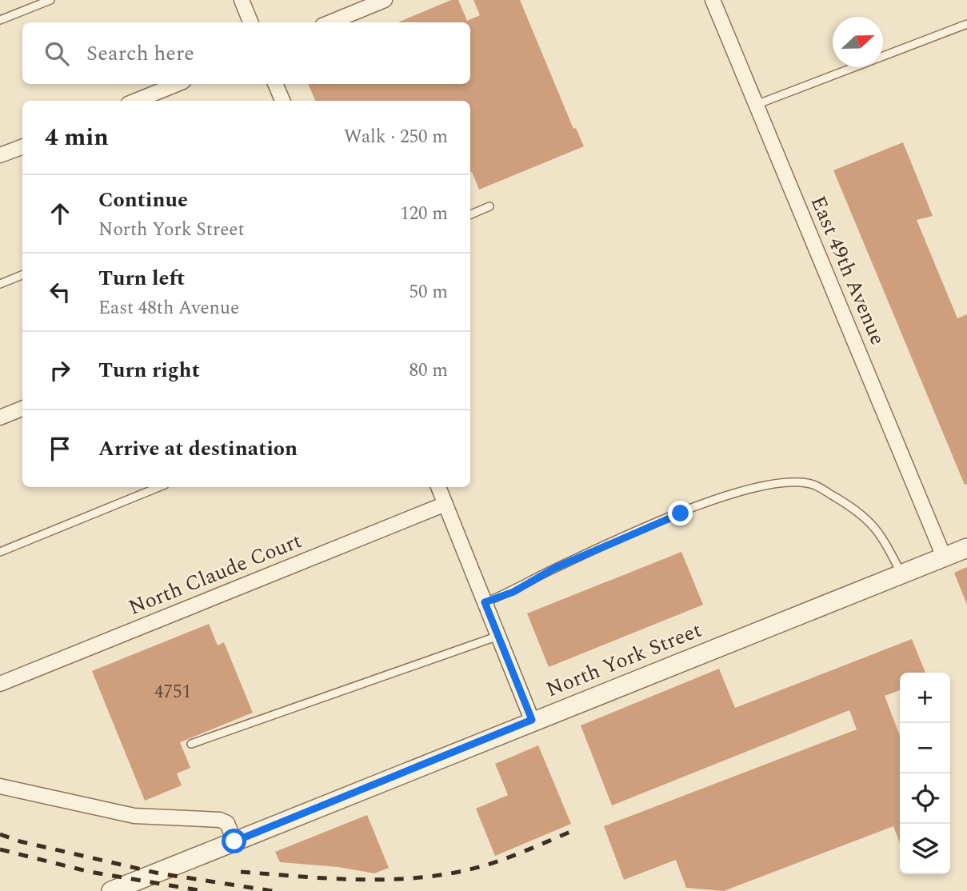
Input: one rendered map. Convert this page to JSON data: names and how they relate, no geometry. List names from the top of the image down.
{
  "streets": {
    "street": ["East 49th Avenue", "North Claude Court", "North York Street"]
  },
  "crossings": [
    ["East 49th Avenue", "North York Street"]
  ],
  "house_numbers": ["4751"],
  "north": "right",
  "page": {
    "search": "Search here",
    "heading": ["4 min", "Walk · 250 m"],
    "list": [
      ["Continue", "North York Street", "120 m"],
      ["Turn left", "East 48th Avenue", "50 m"],
      ["Turn right", "80 m"],
      "Arrive at destination"
    ],
    "map_buttons": ["+", "−"]
  }
}
